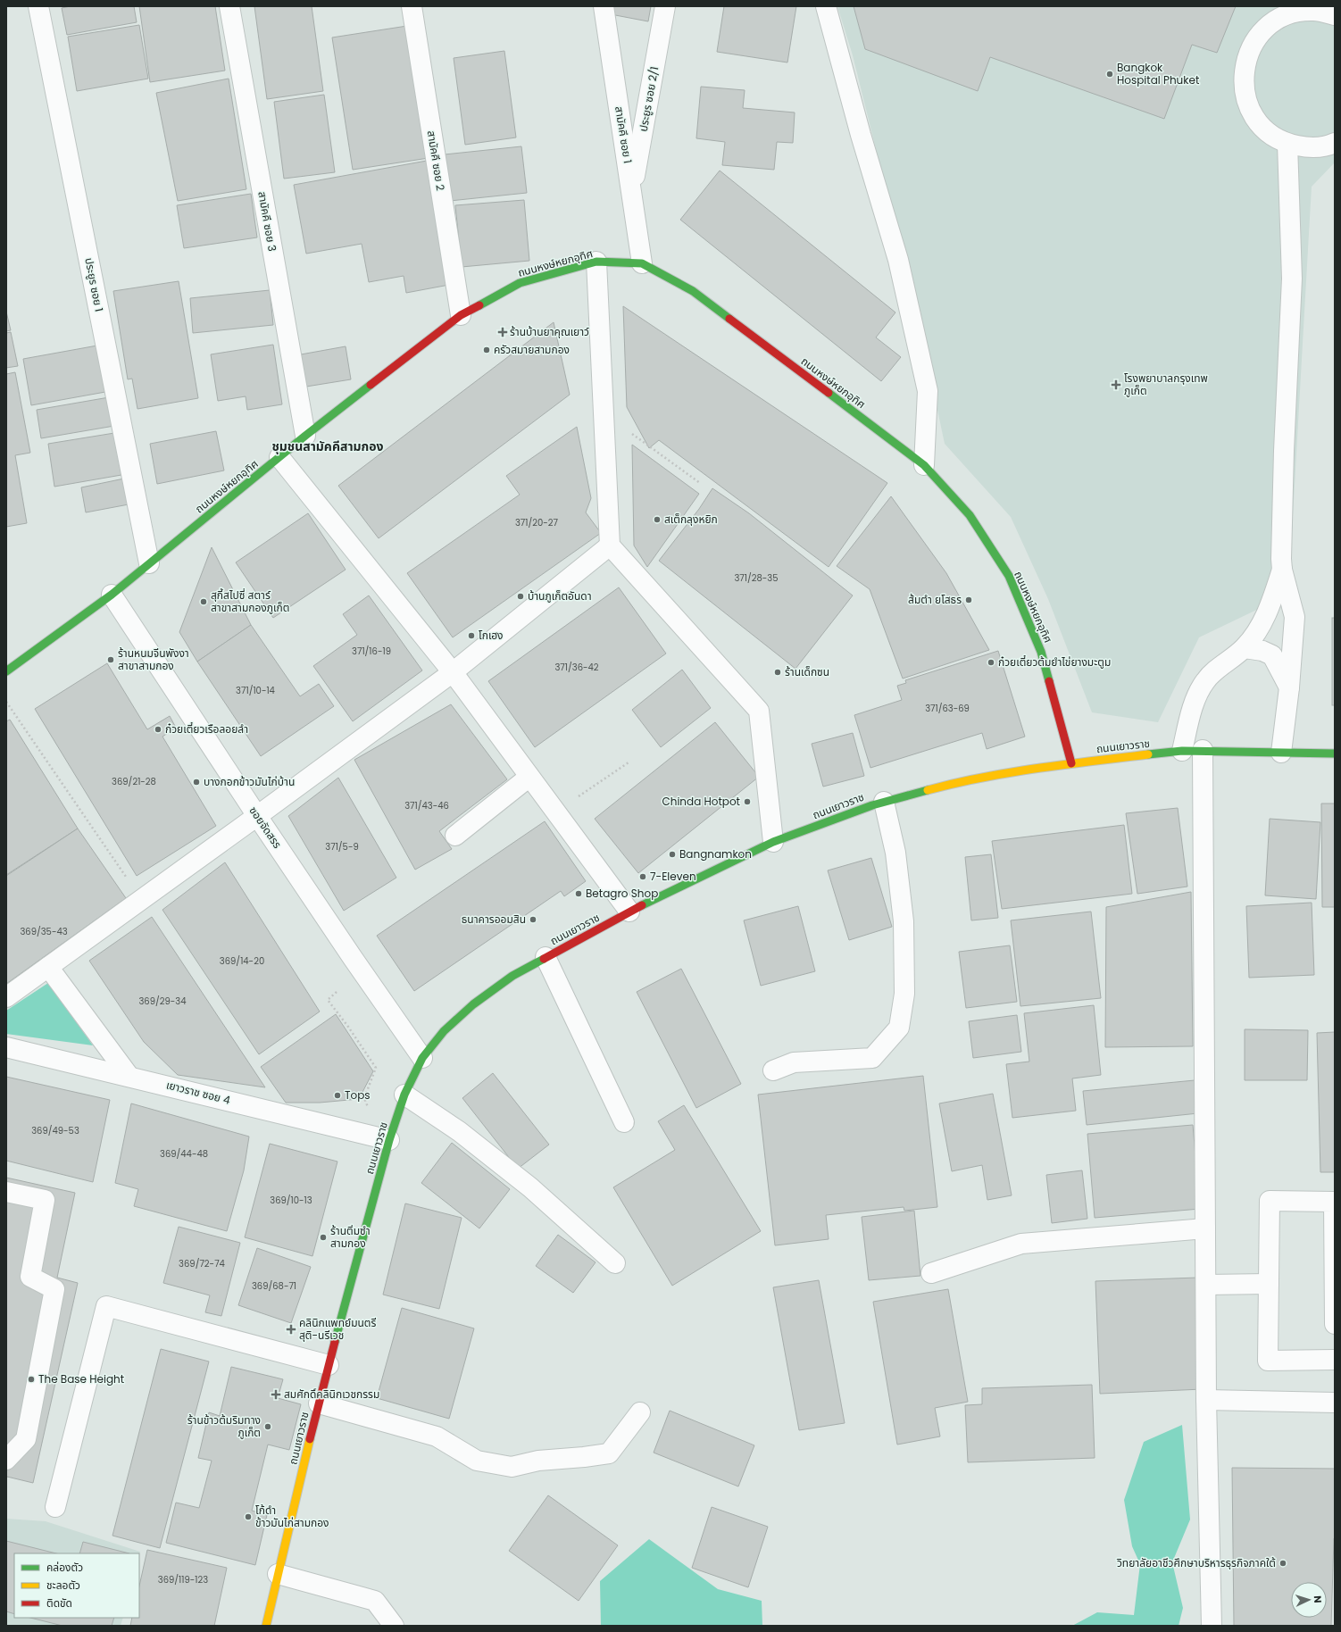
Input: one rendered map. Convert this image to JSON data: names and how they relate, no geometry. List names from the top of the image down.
{
  "streets": {
    "main road": ["ถนนหงษ์หยกอุทิศ", "ถนนเยาวราช"],
    "street": [
      "ประยูร ซอย 2/1",
      "สามัคคี ซอย 1",
      "สามัคคี ซอย 2",
      "สามัคคี ซอย 3",
      "ประยูร ซอย 1",
      "ซอยจัดสรร",
      "เยาวราช ซอย 4"
    ]
  },
  "crossings": [
    ["ประยูร ซอย 2/1", "สามัคคี ซอย 1"],
    ["สามัคคี ซอย 1", "ถนนหงษ์หยกอุทิศ"],
    ["สามัคคี ซอย 2", "ถนนหงษ์หยกอุทิศ"],
    ["สามัคคี ซอย 3", "ถนนหงษ์หยกอุทิศ"],
    ["ถนนหงษ์หยกอุทิศ", "ประยูร ซอย 1"],
    ["ถนนหงษ์หยกอุทิศ", "ถนนเยาวราช"],
    ["ถนนหงษ์หยกอุทิศ", "ซอยจัดสรร"],
    ["ถนนเยาวราช", "ซอยจัดสรร"],
    ["ถนนเยาวราช", "เยาวราช ซอย 4"]
  ],
  "districts": ["ชุมชนสามัคคีสามกอง"],
  "places": {
    "other": [
      "Bangkok Hospital Phuket",
      "ครัวสมายสามกอง",
      "สเต็กลุงหยิก",
      "บ้านภูเก็ตอันดา",
      "ส้มตำ ยโสธร",
      "สุกี้สไปซี่ สตาร์ สาขาสามกองภูเก็ต",
      "โกเฮง",
      "ร้านหนมจีนพังงา สาขาสามกอง",
      "ก๋วยเตี๋ยวต้มยำไข่ยางมะตูม",
      "ร้านเด็กซน",
      "ก๋วยเตี๋ยวเรือลอยลำ",
      "บางกอกข้าวมันไก่บ้าน",
      "Chinda Hotpot",
      "Bangnamkon",
      "7-Eleven",
      "Betagro Shop",
      "ธนาคารออมสิน",
      "Tops",
      "ร้านติ่มซำ สามกอง",
      "The Base Height",
      "ร้านข้าวต้มริมทาง ภูเก็ต",
      "โก้ดำ ข้าวมันไก่สามกอง",
      "วิทยาลัยอาชีวศึกษาบริหารธุรกิจภาคใต้"
    ],
    "health": [
      "ร้านบ้านยาคุณเยาว์",
      "โรงพยาบาลกรุงเทพ ภูเก็ต",
      "คลินิกแพทย์มนตรี สุติ-นรีเวช",
      "สมศักดิ์คลินิกเวชกรรม"
    ]
  },
  "house_numbers": [
    "371/20-27",
    "371/28-35",
    "371/16-19",
    "371/36-42",
    "371/10-14",
    "371/63-69",
    "369/21-28",
    "371/43-46",
    "371/5-9",
    "369/35-43",
    "369/14-20",
    "369/29-34",
    "369/49-53",
    "369/44-48",
    "369/10-13",
    "369/72-74",
    "369/68-71",
    "369/119-123"
  ],
  "legend": ["คล่องตัว", "ชะลอตัว", "ติดขัด"],
  "north": "right"
}
